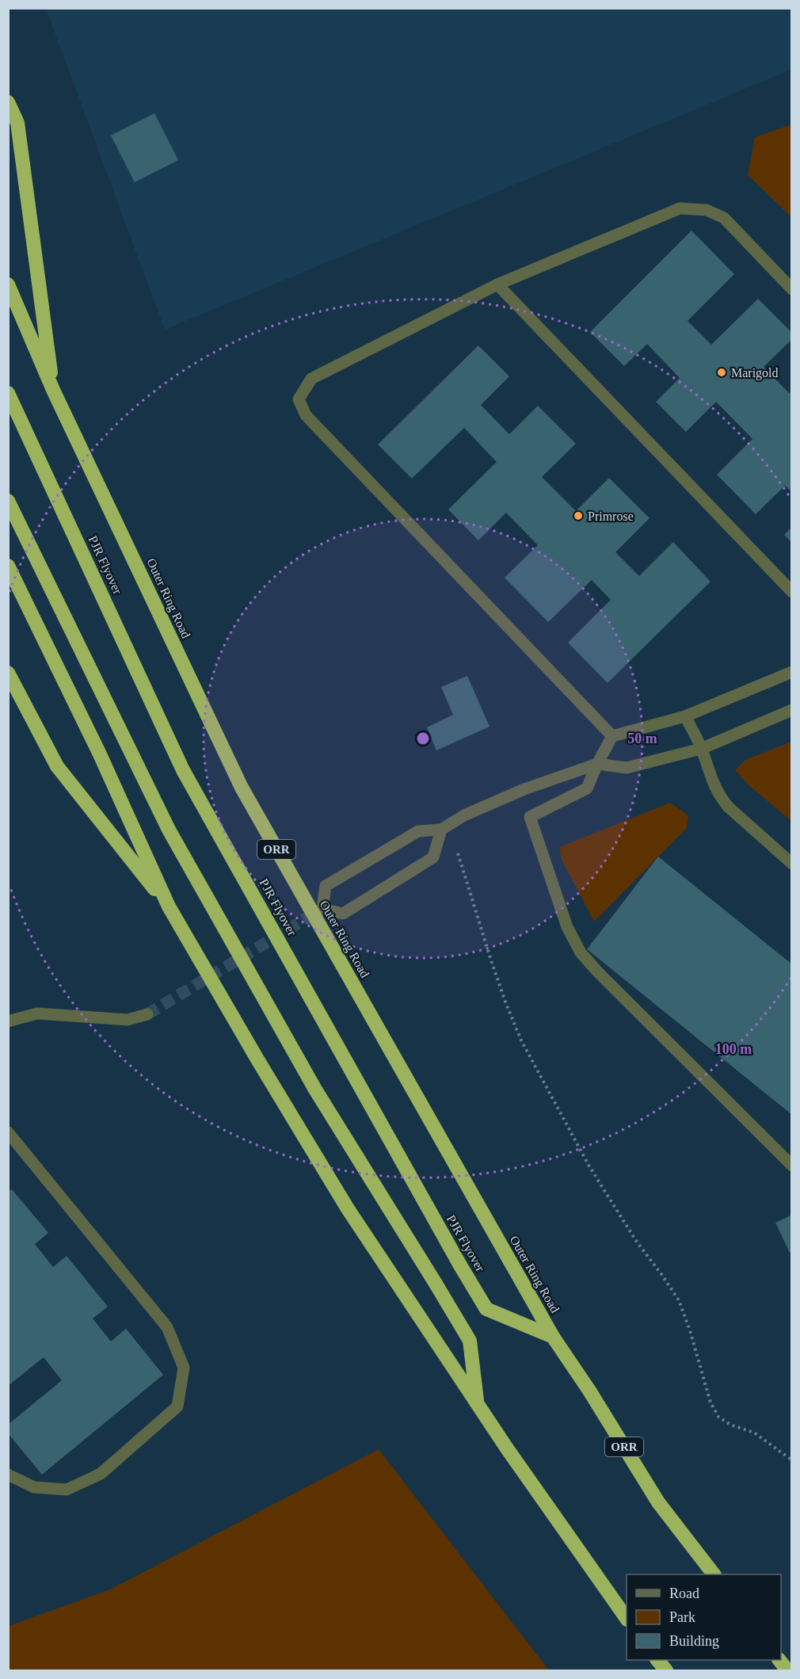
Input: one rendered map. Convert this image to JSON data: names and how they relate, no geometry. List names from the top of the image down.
{
  "streets": {
    "highway": ["PJR Flyover", "Outer Ring Road", "ORR"]
  },
  "crossings": [
    ["PJR Flyover", "Outer Ring Road"]
  ],
  "places": ["Marigold", "Primrose"],
  "legend": ["Road", "Park", "Building"],
  "rings": ["50 m", "100 m"]
}
